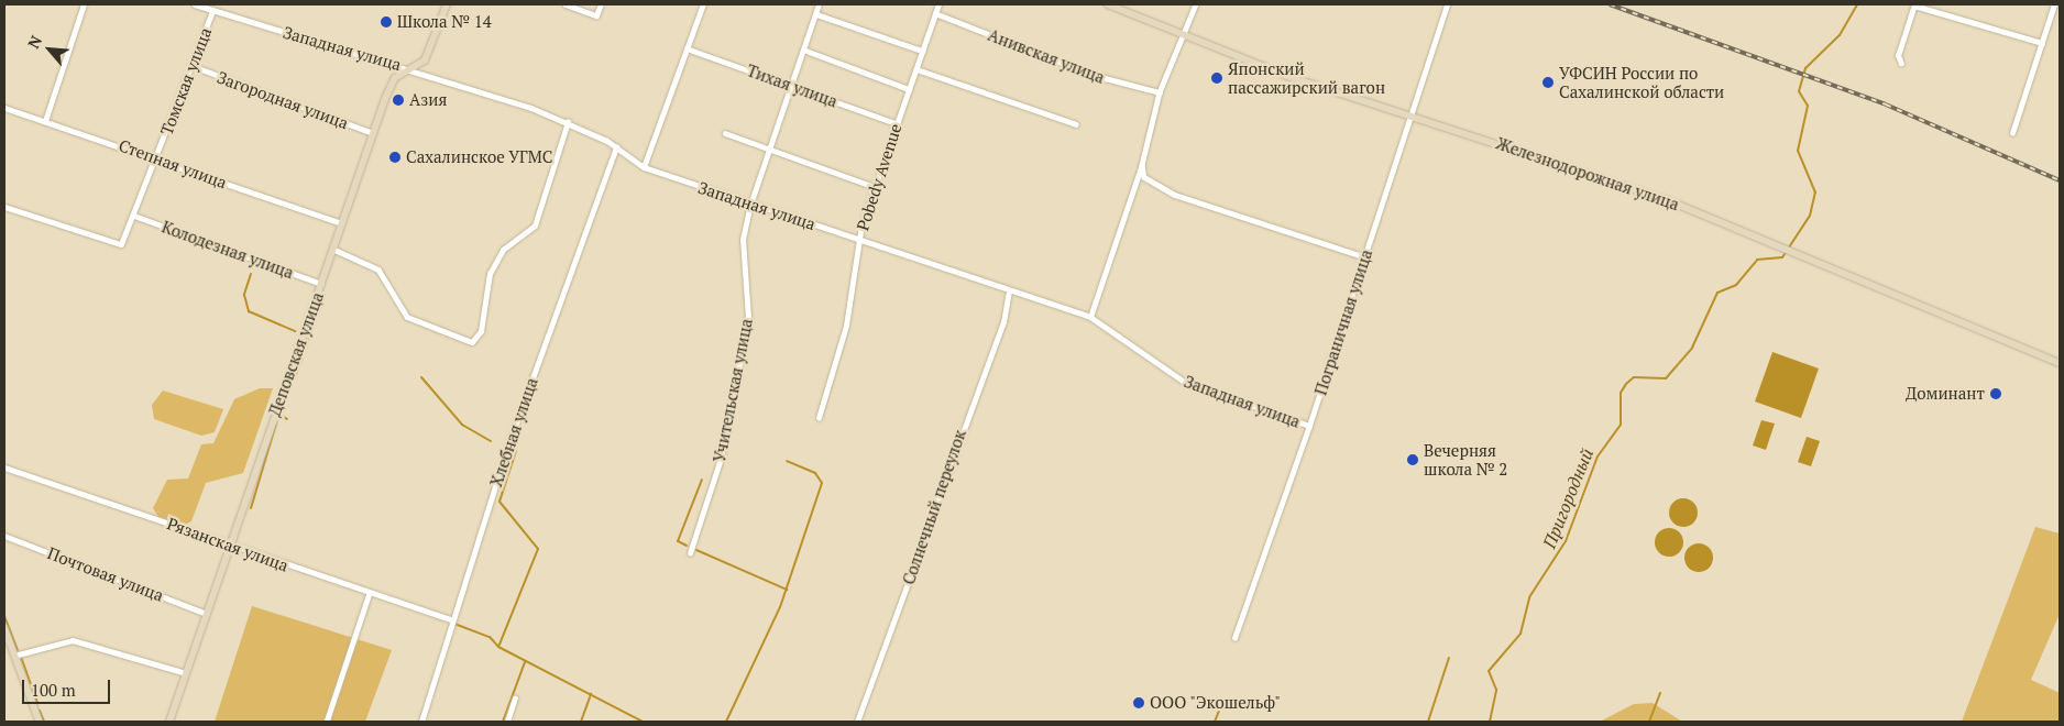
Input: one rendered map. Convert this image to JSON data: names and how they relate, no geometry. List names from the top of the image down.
{
  "streets": {
    "main road": ["Железнодорожная улица", "Деповская улица"],
    "street": [
      "Западная улица",
      "Анивская улица",
      "Томская улица",
      "Тихая улица",
      "Загородная улица",
      "Степная улица",
      "Pobedy Avenue",
      "Колодезная улица",
      "Пограничная улица",
      "Учительская улица",
      "Хлебная улица",
      "Солнечный переулок",
      "Рязанская улица",
      "Почтовая улица"
    ]
  },
  "crossings": [
    ["Западная улица", "Томская улица"],
    ["Западная улица", "Pobedy Avenue"],
    ["Западная улица", "Пограничная улица"],
    ["Западная улица", "Деповская улица"],
    ["Западная улица", "Учительская улица"],
    ["Западная улица", "Хлебная улица"],
    ["Западная улица", "Солнечный переулок"],
    ["Анивская улица", "Pobedy Avenue"],
    ["Томская улица", "Загородная улица"],
    ["Томская улица", "Степная улица"],
    ["Томская улица", "Колодезная улица"],
    ["Тихая улица", "Pobedy Avenue"],
    ["Тихая улица", "Учительская улица"],
    ["Загородная улица", "Деповская улица"],
    ["Степная улица", "Деповская улица"],
    ["Железнодорожная улица", "Пограничная улица"],
    ["Колодезная улица", "Деповская улица"],
    ["Деповская улица", "Рязанская улица"],
    ["Деповская улица", "Почтовая улица"],
    ["Хлебная улица", "Рязанская улица"]
  ],
  "water": ["Пригородный"],
  "places": [
    "Школа № 14",
    "Японский пассажирский вагон",
    "УФСИН России по Сахалинской области",
    "Азия",
    "Сахалинское УГМС",
    "Доминант",
    "Вечерняя школа № 2",
    "ООО \"Экошельф\""
  ],
  "scale_bar": "100 m",
  "north": "top left"
}
